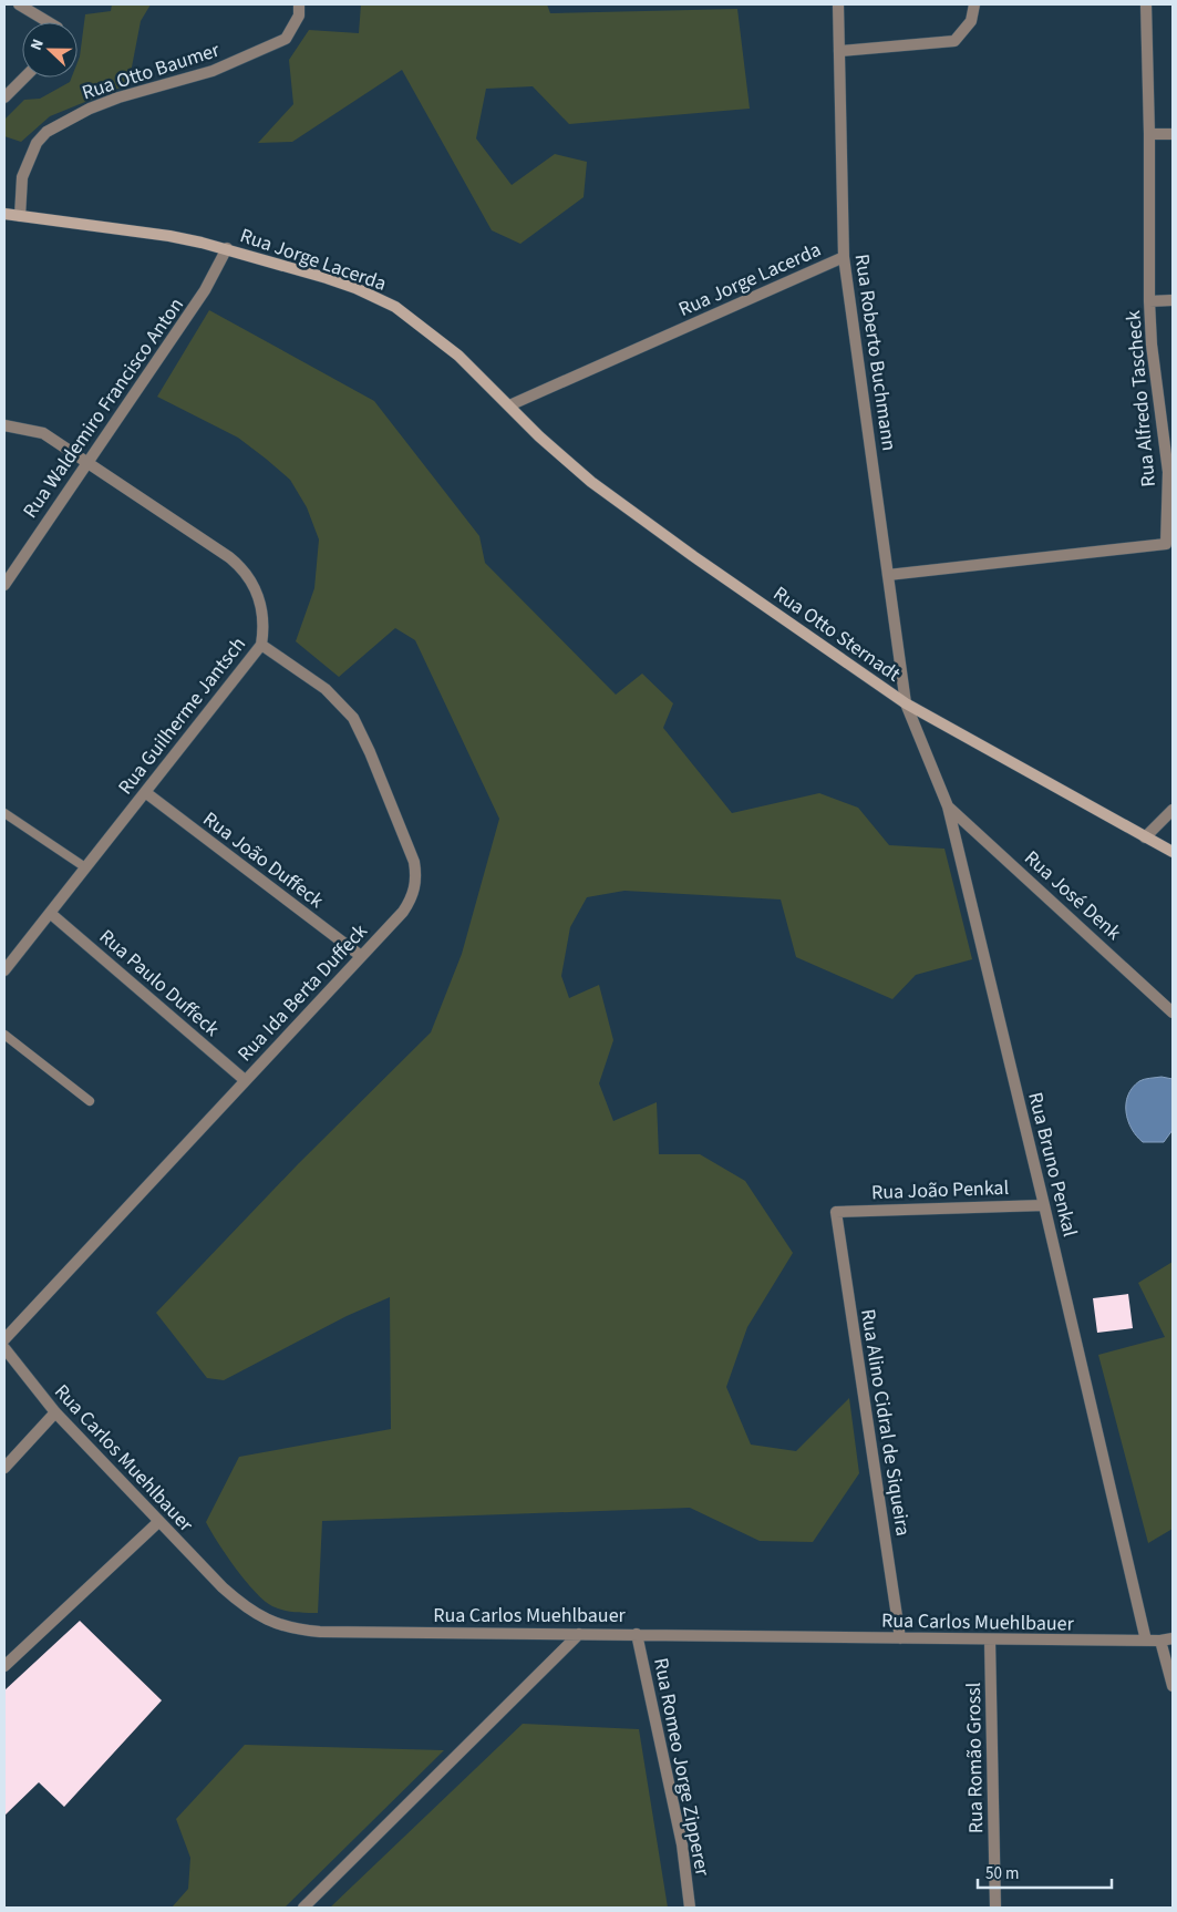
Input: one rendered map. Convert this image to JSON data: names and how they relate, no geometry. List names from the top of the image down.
{
  "streets": {
    "main road": ["Rua Jorge Lacerda", "Rua Otto Sternadt"],
    "street": [
      "Rua Otto Baumer",
      "Rua Roberto Buchmann",
      "Rua Alfredo Tascheck",
      "Rua Waldemiro Francisco Anton",
      "Rua Guilherme Jantsch",
      "Rua João Duffeck",
      "Rua José Denk",
      "Rua Paulo Duffeck",
      "Rua Ida Berta Duffeck",
      "Rua Bruno Penkal",
      "Rua João Penkal",
      "Rua Alino Cidral de Siqueira",
      "Rua Carlos Muehlbauer",
      "Rua Romão Grossl",
      "Rua Romeo Jorge Zipperer"
    ]
  },
  "crossings": [
    ["Rua Otto Baumer", "Rua Jorge Lacerda"],
    ["Rua Jorge Lacerda", "Rua Roberto Buchmann"],
    ["Rua Jorge Lacerda", "Rua Waldemiro Francisco Anton"],
    ["Rua Jorge Lacerda", "Rua Otto Sternadt"],
    ["Rua Roberto Buchmann", "Rua Alfredo Tascheck"],
    ["Rua Roberto Buchmann", "Rua Otto Sternadt"],
    ["Rua Roberto Buchmann", "Rua Bruno Penkal"],
    ["Rua Waldemiro Francisco Anton", "Rua Guilherme Jantsch"],
    ["Rua Otto Sternadt", "Rua Bruno Penkal"],
    ["Rua Guilherme Jantsch", "Rua João Duffeck"],
    ["Rua Guilherme Jantsch", "Rua Paulo Duffeck"],
    ["Rua Guilherme Jantsch", "Rua Ida Berta Duffeck"],
    ["Rua João Duffeck", "Rua Ida Berta Duffeck"],
    ["Rua José Denk", "Rua Bruno Penkal"],
    ["Rua Paulo Duffeck", "Rua Ida Berta Duffeck"],
    ["Rua Bruno Penkal", "Rua João Penkal"],
    ["Rua Bruno Penkal", "Rua Carlos Muehlbauer"],
    ["Rua João Penkal", "Rua Alino Cidral de Siqueira"],
    ["Rua Alino Cidral de Siqueira", "Rua Carlos Muehlbauer"],
    ["Rua Carlos Muehlbauer", "Rua Romão Grossl"],
    ["Rua Carlos Muehlbauer", "Rua Romeo Jorge Zipperer"]
  ],
  "scale_bar": "50 m",
  "north": "left"
}
